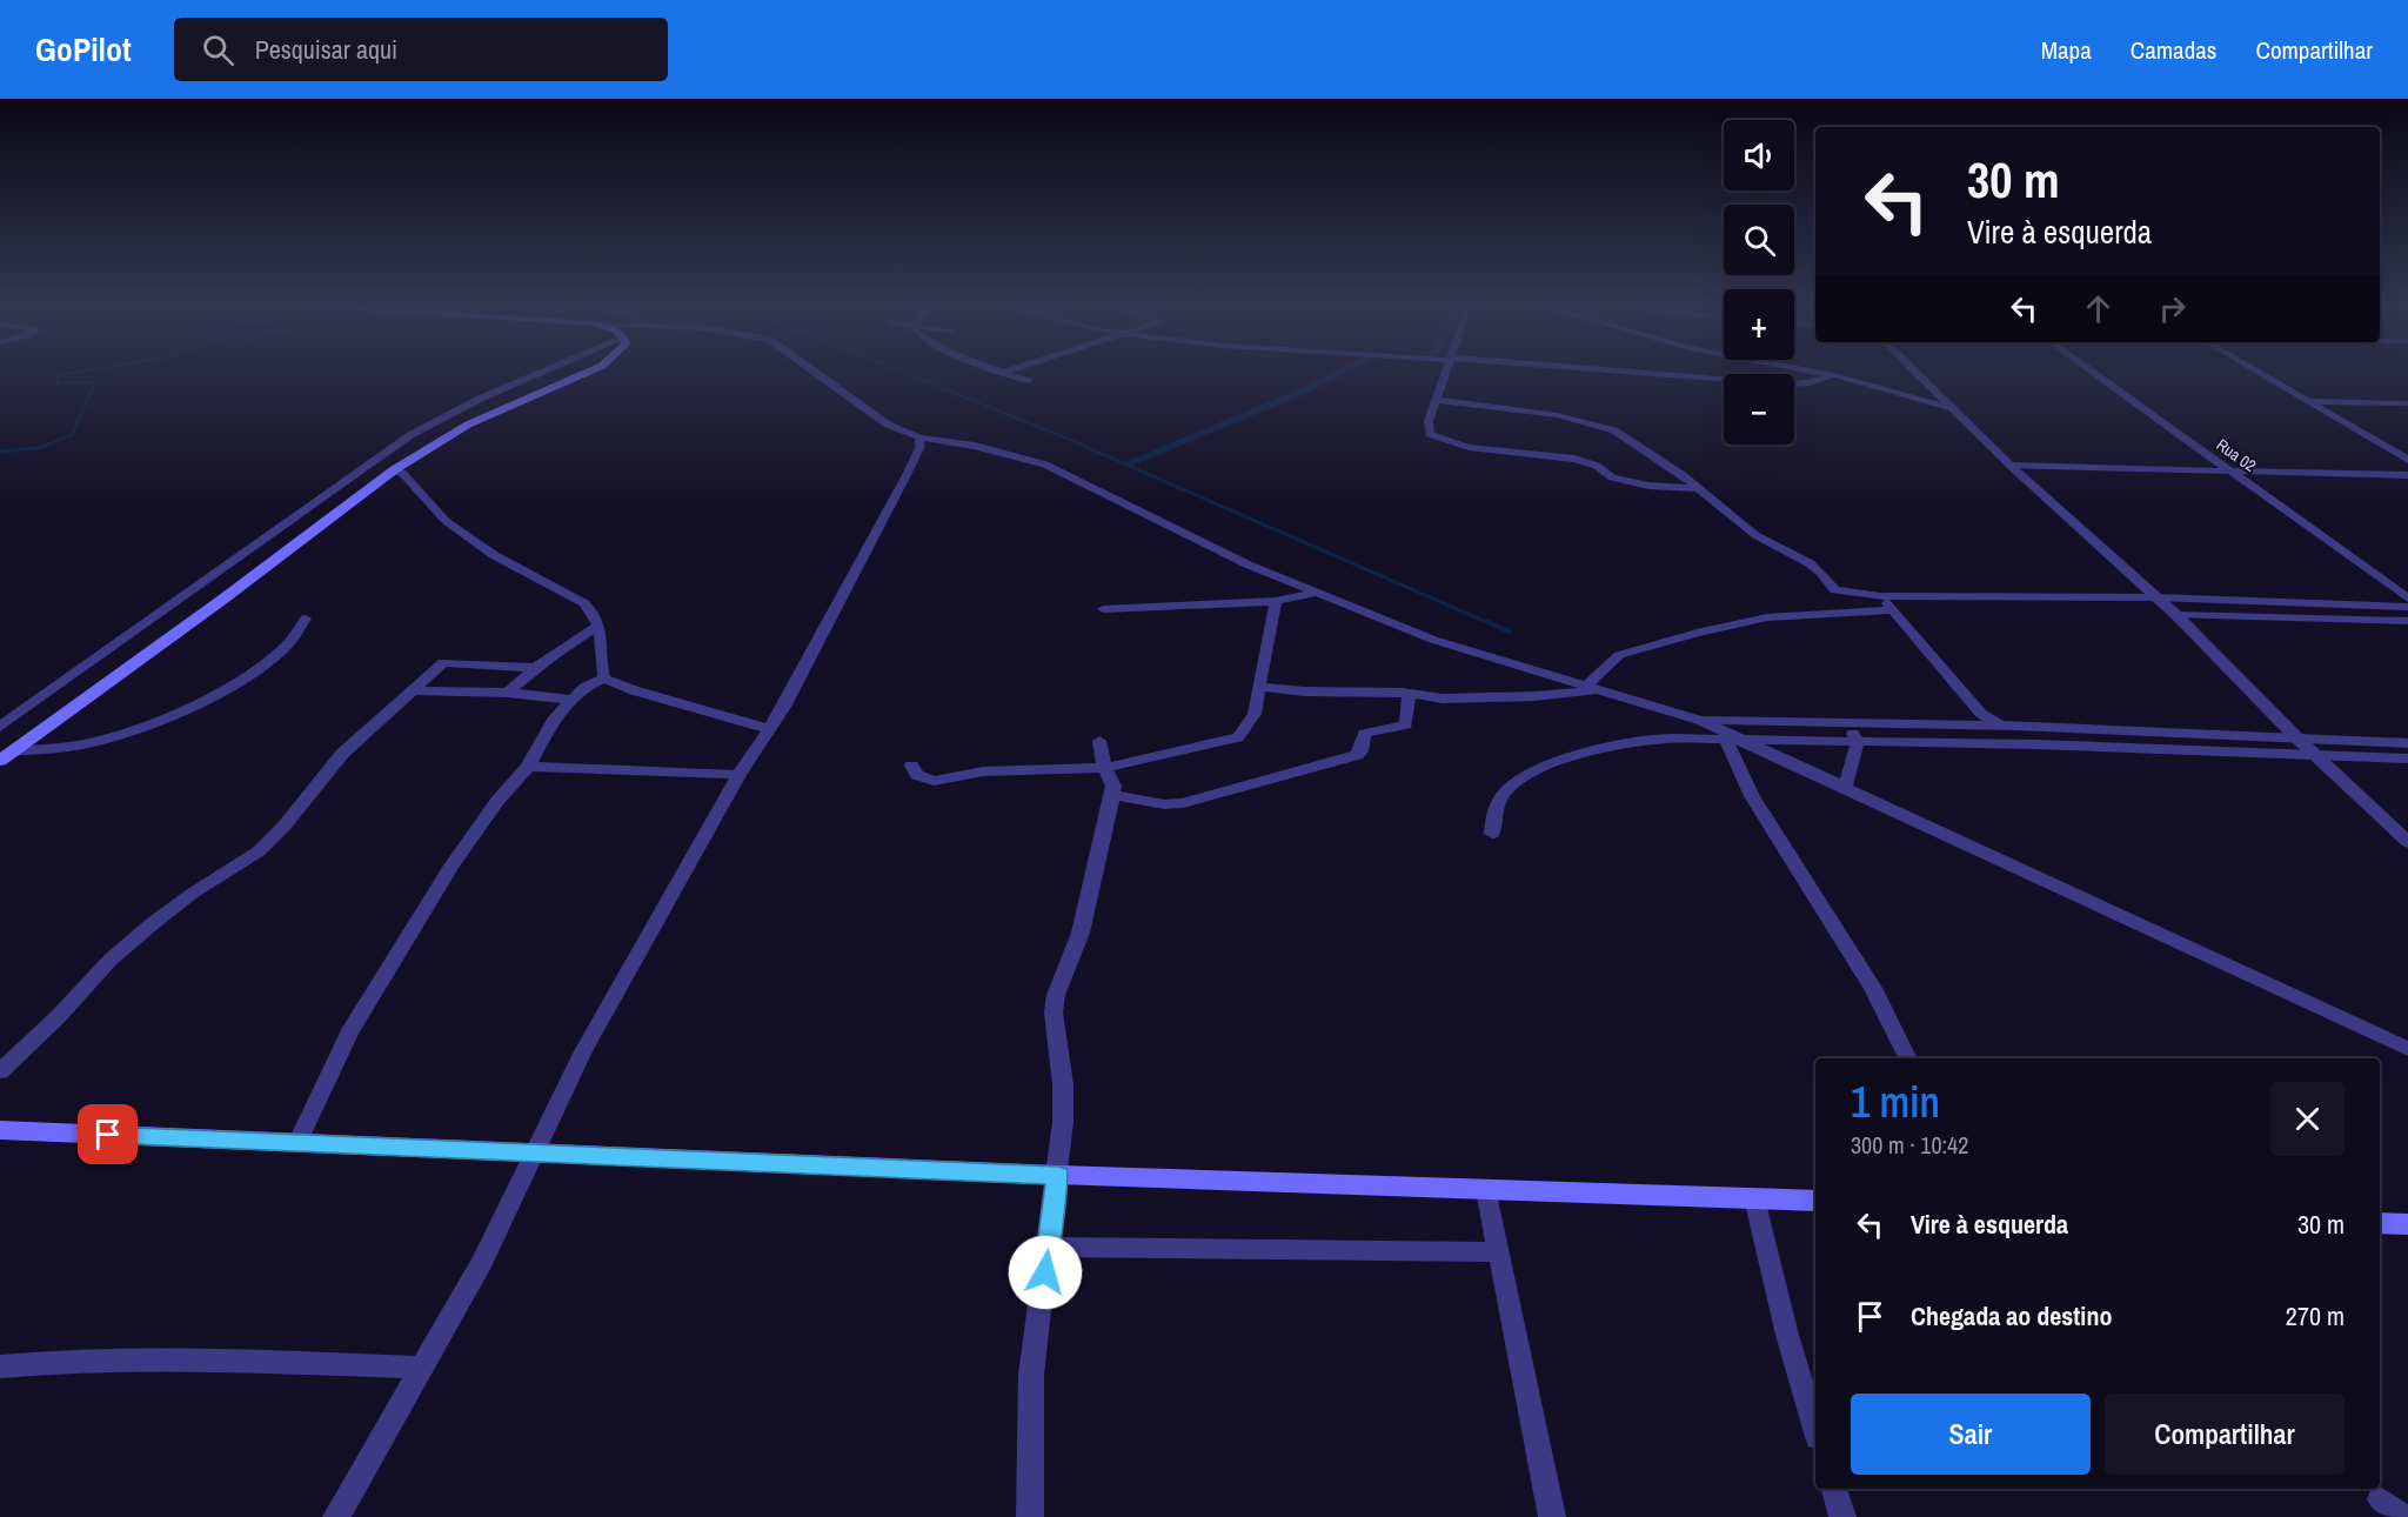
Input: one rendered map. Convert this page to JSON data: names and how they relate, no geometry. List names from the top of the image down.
{
  "streets": {
    "street": ["Rua 02"]
  },
  "page": {
    "header": "GoPilot",
    "search": "Pesquisar aqui",
    "nav": ["Mapa", "Camadas", "Compartilhar"],
    "map_buttons": ["+", "−"],
    "turn": ["30 m", "Vire à esquerda"],
    "heading": ["1 min", "300 m · 10:42"],
    "list": [
      {
        "name": "Vire à esquerda",
        "value": "30 m"
      },
      {
        "name": "Chegada ao destino",
        "value": "270 m"
      }
    ],
    "buttons": ["Sair", "Compartilhar"]
  }
}
